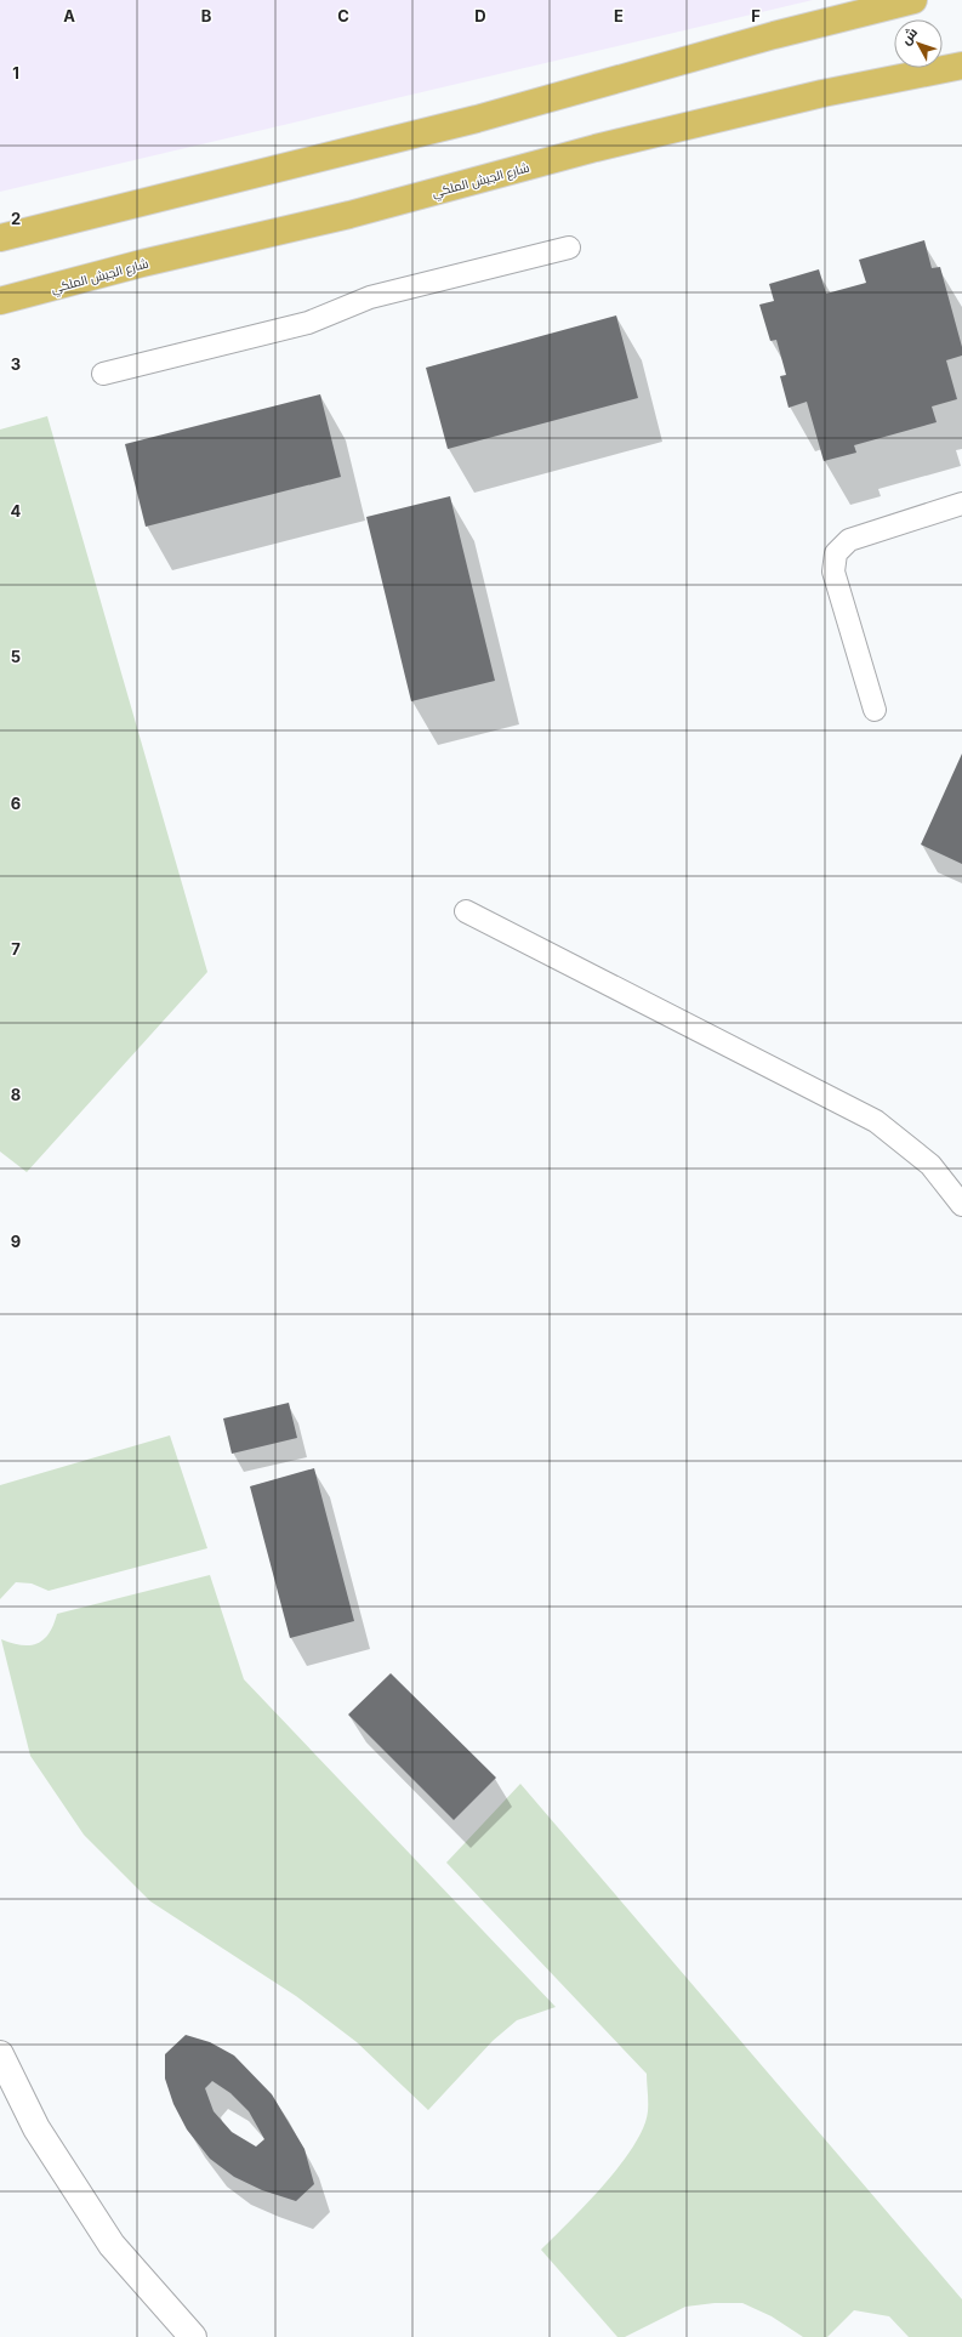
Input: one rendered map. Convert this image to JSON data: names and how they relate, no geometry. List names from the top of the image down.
{
  "streets": {
    "main road": ["شارع الجيش الملكي"]
  },
  "north": "top left",
  "grid": {
    "columns": [
      "A",
      "B",
      "C",
      "D",
      "E",
      "F"
    ],
    "rows": [
      "1",
      "2",
      "3",
      "4",
      "5",
      "6",
      "7",
      "8",
      "9"
    ]
  }
}
